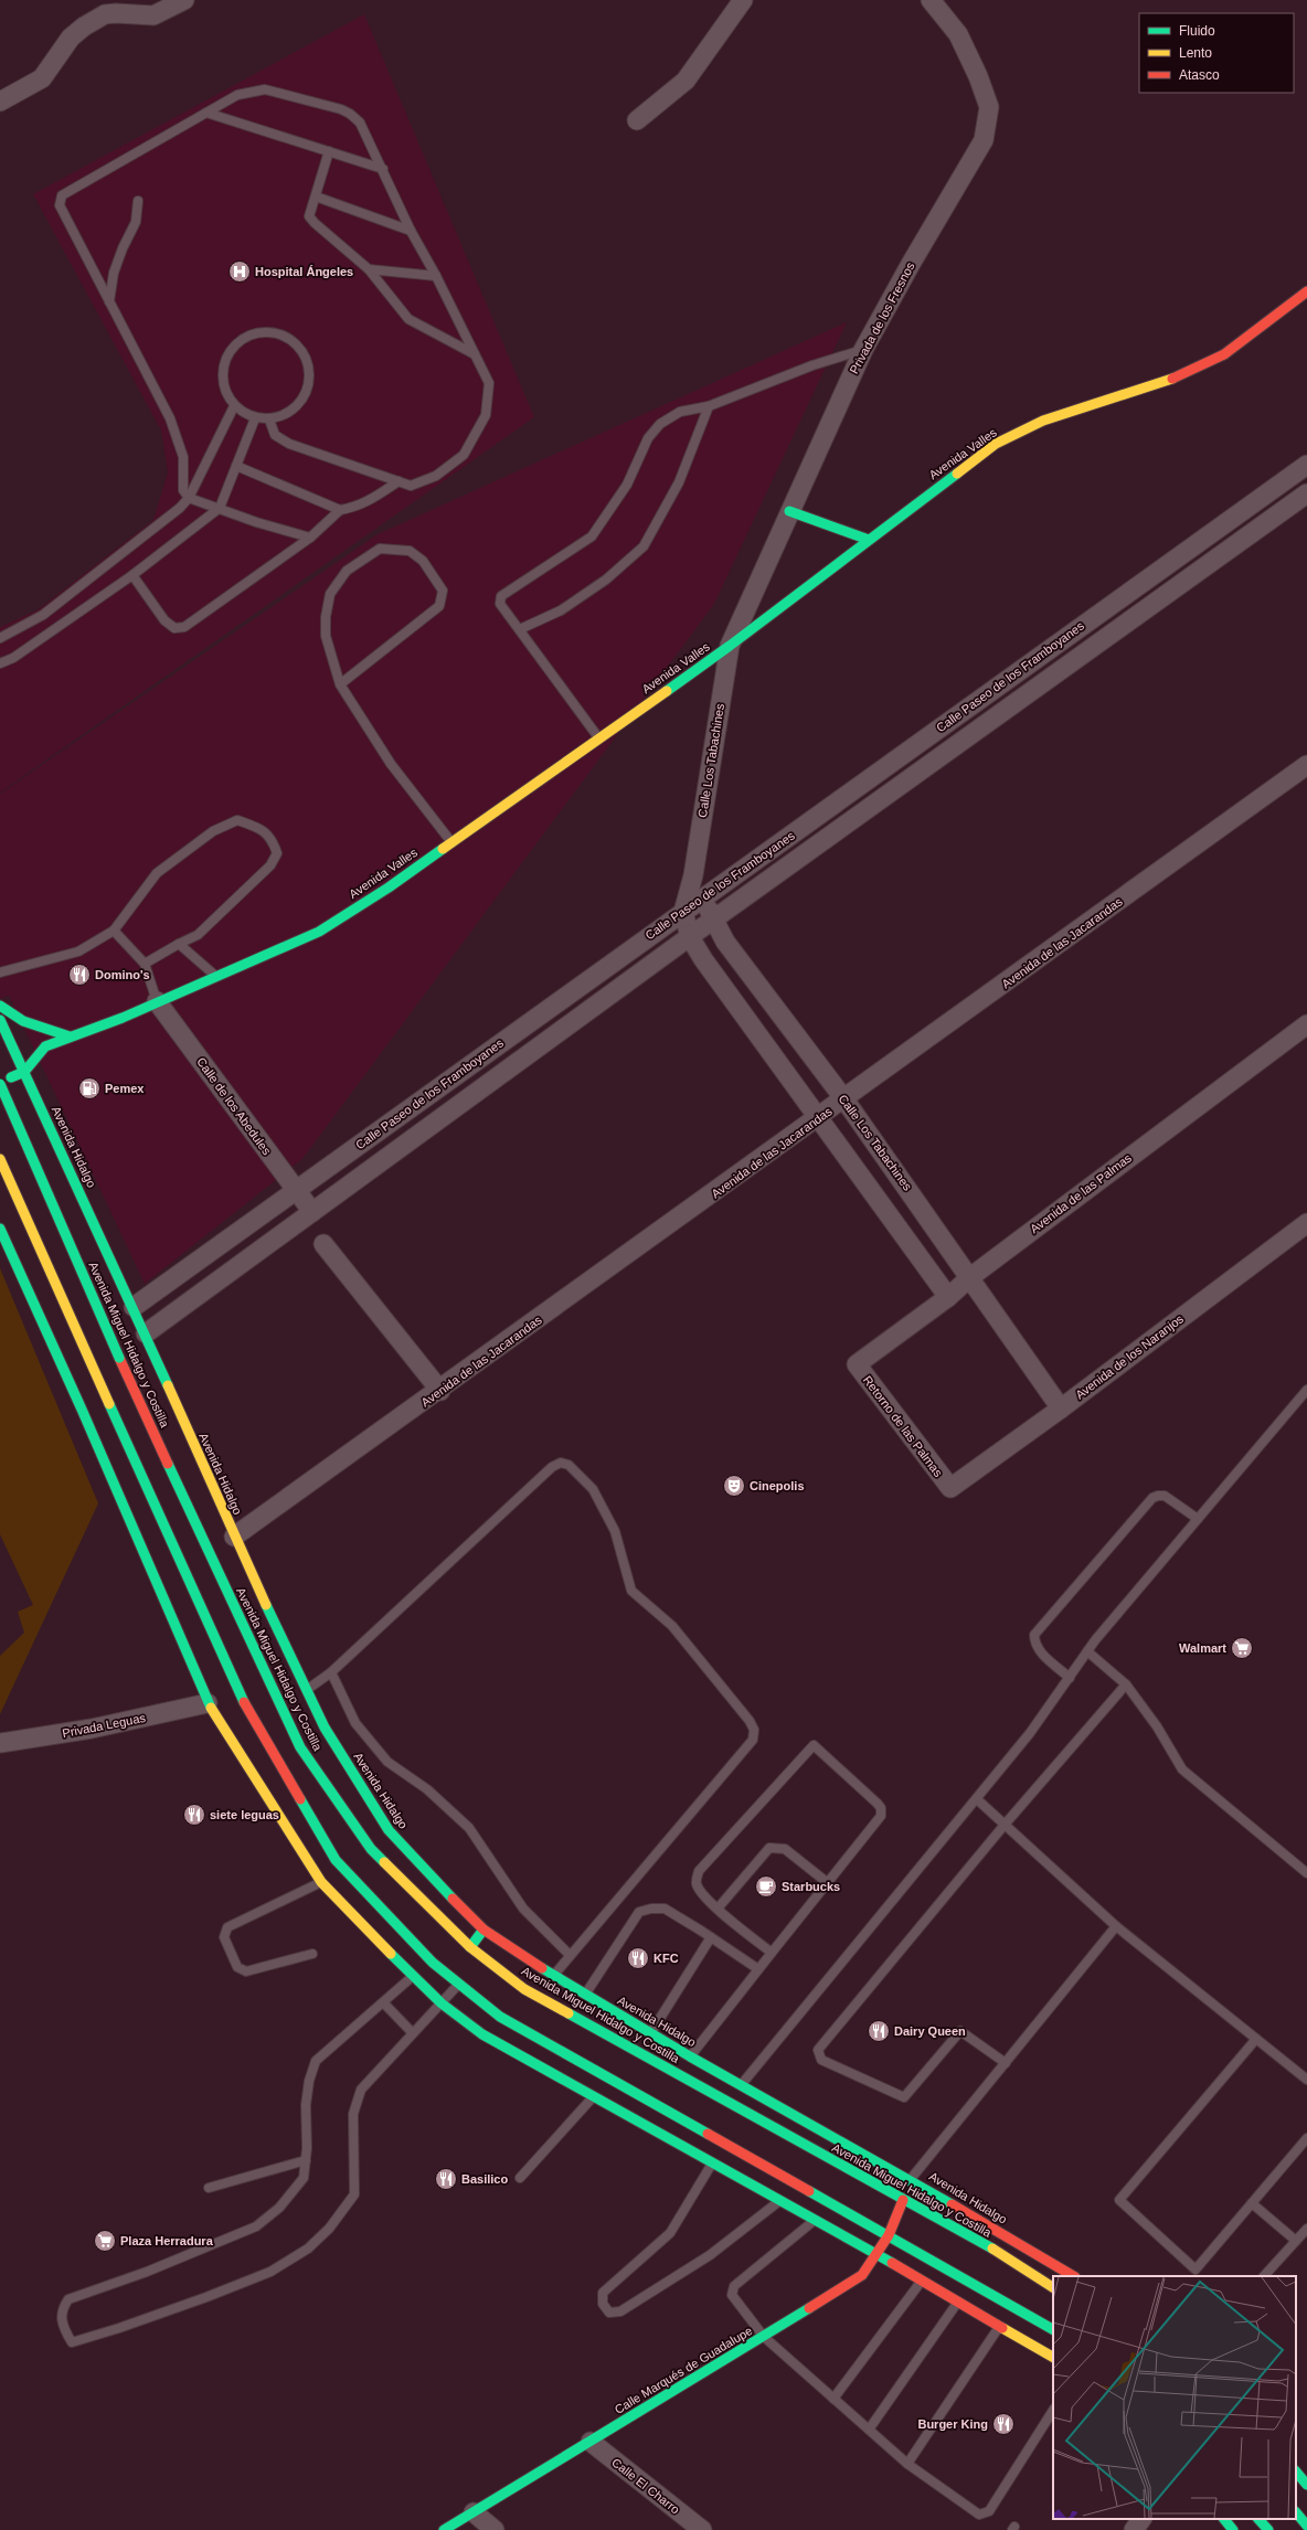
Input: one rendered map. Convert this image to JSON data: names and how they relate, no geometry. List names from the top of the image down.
{
  "streets": {
    "main road": [
      "Avenida Valles",
      "Avenida Hidalgo",
      "Avenida Miguel Hidalgo y Costilla",
      "Calle Marqués de Guadalupe"
    ],
    "street": [
      "Privada de los Fresnos",
      "Calle Paseo de los Framboyanes",
      "Calle Los Tabachines",
      "Avenida de las Jacarandas",
      "Calle de los Abedules",
      "Avenida de las Palmas",
      "Avenida de los Naranjos",
      "Retorno de las Palmas",
      "Privada Leguas",
      "Calle El Charro"
    ]
  },
  "crossings": [
    ["Privada de los Fresnos", "Avenida Valles"],
    ["Privada de los Fresnos", "Calle Los Tabachines"],
    ["Avenida Valles", "Calle Los Tabachines"],
    ["Avenida Valles", "Calle de los Abedules"],
    ["Avenida Valles", "Avenida Hidalgo"],
    ["Calle Paseo de los Framboyanes", "Calle Los Tabachines"],
    ["Calle Paseo de los Framboyanes", "Calle de los Abedules"],
    ["Calle Paseo de los Framboyanes", "Avenida Hidalgo"],
    ["Calle Los Tabachines", "Avenida de las Jacarandas"],
    ["Calle Los Tabachines", "Avenida de las Palmas"],
    ["Calle Los Tabachines", "Avenida de los Naranjos"],
    ["Avenida de las Jacarandas", "Avenida Hidalgo"],
    ["Avenida de las Palmas", "Retorno de las Palmas"],
    ["Avenida Miguel Hidalgo y Costilla", "Calle Marqués de Guadalupe"],
    ["Avenida de los Naranjos", "Retorno de las Palmas"],
    ["Calle Marqués de Guadalupe", "Calle El Charro"]
  ],
  "places": {
    "hospital": ["Hospital Ángeles"],
    "restaurant": [
      "Domino's",
      "siete leguas",
      "KFC",
      "Dairy Queen",
      "Basilico",
      "Burger King"
    ],
    "fuel station": ["Pemex"],
    "theatre": ["Cinepolis"],
    "supermarket": ["Walmart", "Plaza Herradura"],
    "cafe": ["Starbucks"]
  },
  "legend": ["Fluido", "Lento", "Atasco"]
}
